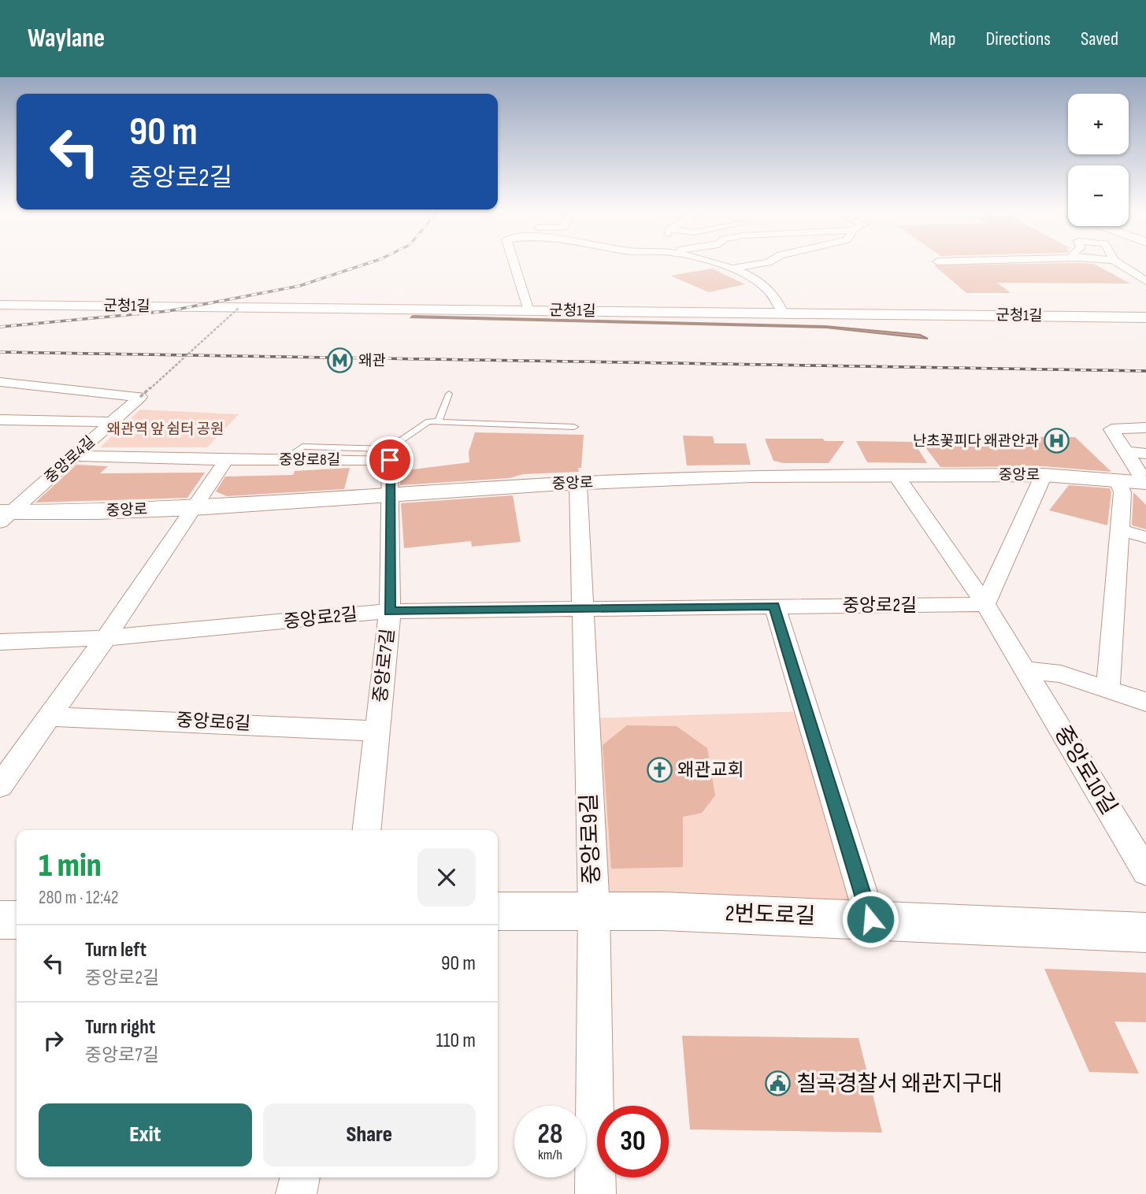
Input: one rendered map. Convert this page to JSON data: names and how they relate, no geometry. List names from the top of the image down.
{
  "streets": {
    "street": [
      "군청1길",
      "중앙로4길",
      "중앙로8길",
      "중앙로",
      "중앙로2길",
      "중앙로7길",
      "중앙로6길",
      "중앙로10길",
      "중앙로9길",
      "2번도로길"
    ]
  },
  "crossings": [
    ["중앙로4길", "중앙로8길"],
    ["중앙로4길", "중앙로"],
    ["중앙로", "중앙로7길"],
    ["중앙로", "중앙로10길"],
    ["중앙로", "중앙로9길"],
    ["중앙로2길", "중앙로7길"],
    ["중앙로2길", "중앙로10길"],
    ["중앙로2길", "중앙로9길"],
    ["중앙로7길", "중앙로6길"],
    ["중앙로9길", "2번도로길"]
  ],
  "parks": ["왜관역 앞 쉼터 공원"],
  "places": {
    "metro station": ["왜관"],
    "hospital": ["난초꽃피다 왜관안과"],
    "church": ["왜관교회"],
    "public building": ["칠곡경찰서 왜관지구대"]
  },
  "page": {
    "header": "Waylane",
    "nav": ["Map", "Directions", "Saved"],
    "map_buttons": ["+", "−"],
    "turn": ["90 m", "중앙로2길"],
    "heading": ["1 min", "280 m · 12:42"],
    "list": [
      {
        "name": "Turn left",
        "note": "중앙로2길",
        "value": "90 m"
      },
      {
        "name": "Turn right",
        "note": "중앙로7길",
        "value": "110 m"
      }
    ],
    "buttons": ["Exit", "Share"],
    "speed": "28 km/h",
    "limit": "30"
  }
}
